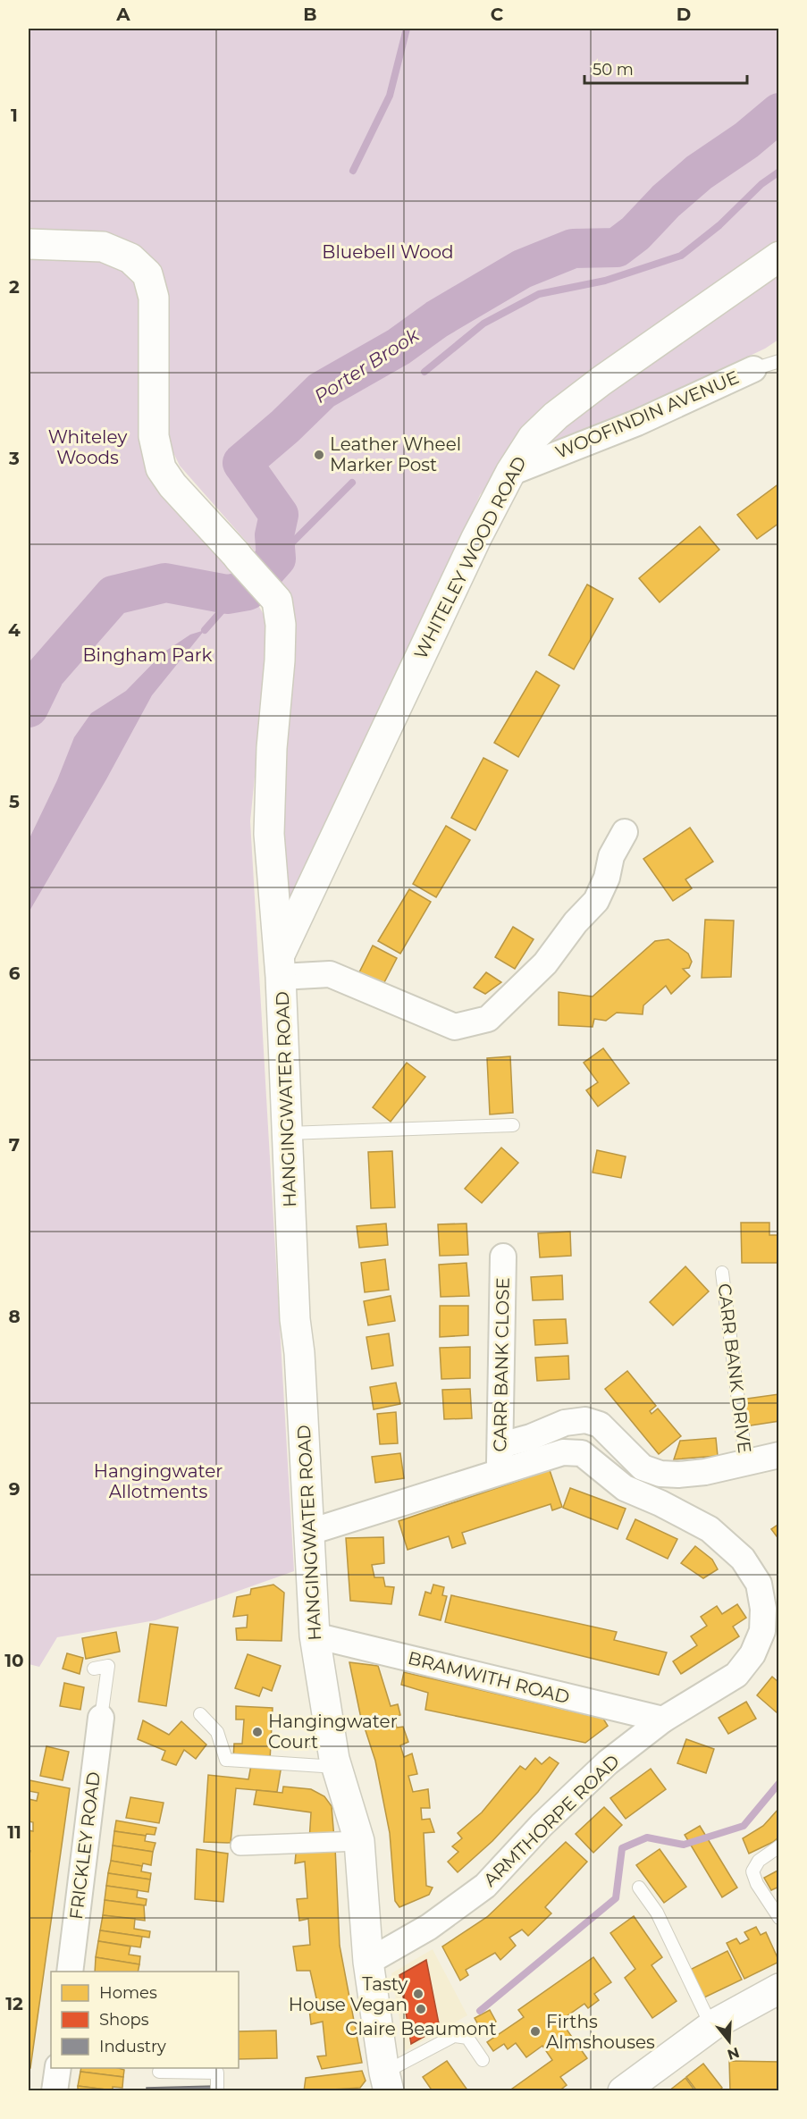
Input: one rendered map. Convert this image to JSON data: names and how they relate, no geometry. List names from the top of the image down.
{
  "streets": {
    "street": [
      "WOOFINDIN AVENUE",
      "WHITELEY WOOD ROAD",
      "HANGINGWATER ROAD",
      "CARR BANK CLOSE",
      "BRAMWITH ROAD",
      "ARMTHORPE ROAD",
      "FRICKLEY ROAD"
    ],
    "lane": ["CARR BANK DRIVE"]
  },
  "crossings": [
    ["WOOFINDIN AVENUE", "WHITELEY WOOD ROAD"],
    ["WHITELEY WOOD ROAD", "HANGINGWATER ROAD"],
    ["HANGINGWATER ROAD", "BRAMWITH ROAD"],
    ["HANGINGWATER ROAD", "ARMTHORPE ROAD"],
    ["CARR BANK CLOSE", "ARMTHORPE ROAD"],
    ["BRAMWITH ROAD", "ARMTHORPE ROAD"]
  ],
  "water": ["Porter Brook"],
  "parks": [
    "Bluebell Wood",
    "Whiteley Woods",
    "Bingham Park",
    "Hangingwater Allotments"
  ],
  "places": [
    "Leather Wheel Marker Post",
    "Hangingwater Court",
    "Tasty House Vegan",
    "Claire Beaumont",
    "Firths Almshouses"
  ],
  "legend": ["Homes", "Shops", "Industry"],
  "scale_bar": "50 m",
  "north": "bottom",
  "grid": {
    "columns": [
      "A",
      "B",
      "C",
      "D"
    ],
    "rows": [
      "1",
      "2",
      "3",
      "4",
      "5",
      "6",
      "7",
      "8",
      "9",
      "10",
      "11",
      "12"
    ]
  }
}
